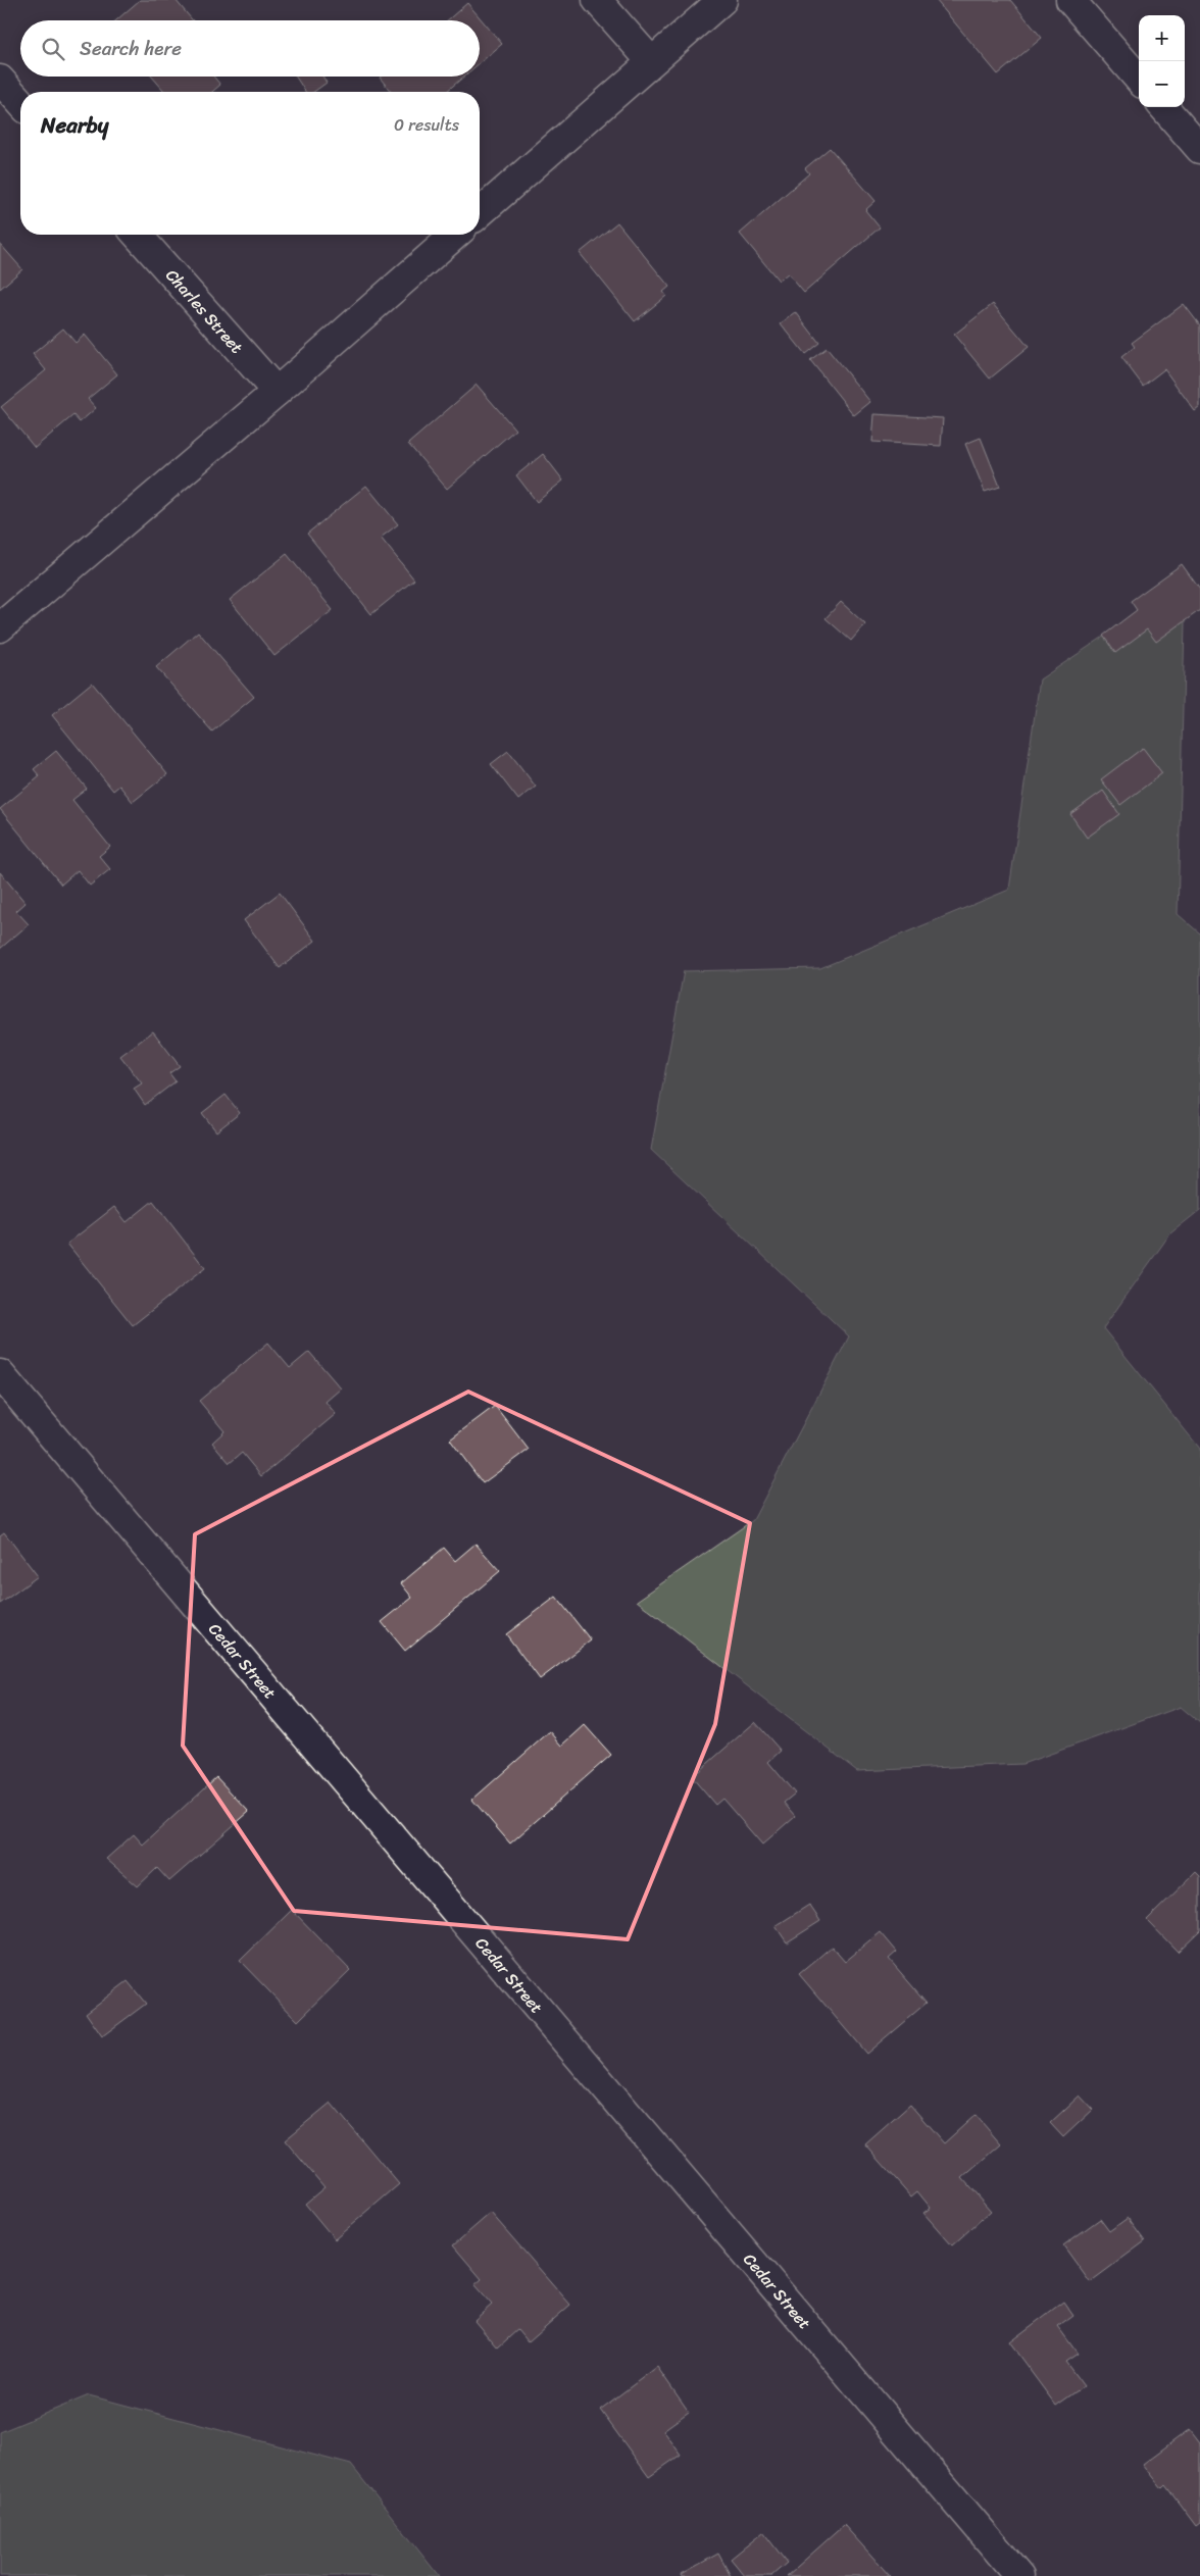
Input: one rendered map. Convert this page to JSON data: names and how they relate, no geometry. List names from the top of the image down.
{
  "streets": {
    "street": ["Charles Street", "Cedar Street"]
  },
  "page": {
    "map_buttons": ["+", "−"],
    "search": "Search here",
    "heading": ["Nearby", "0 results"]
  }
}
